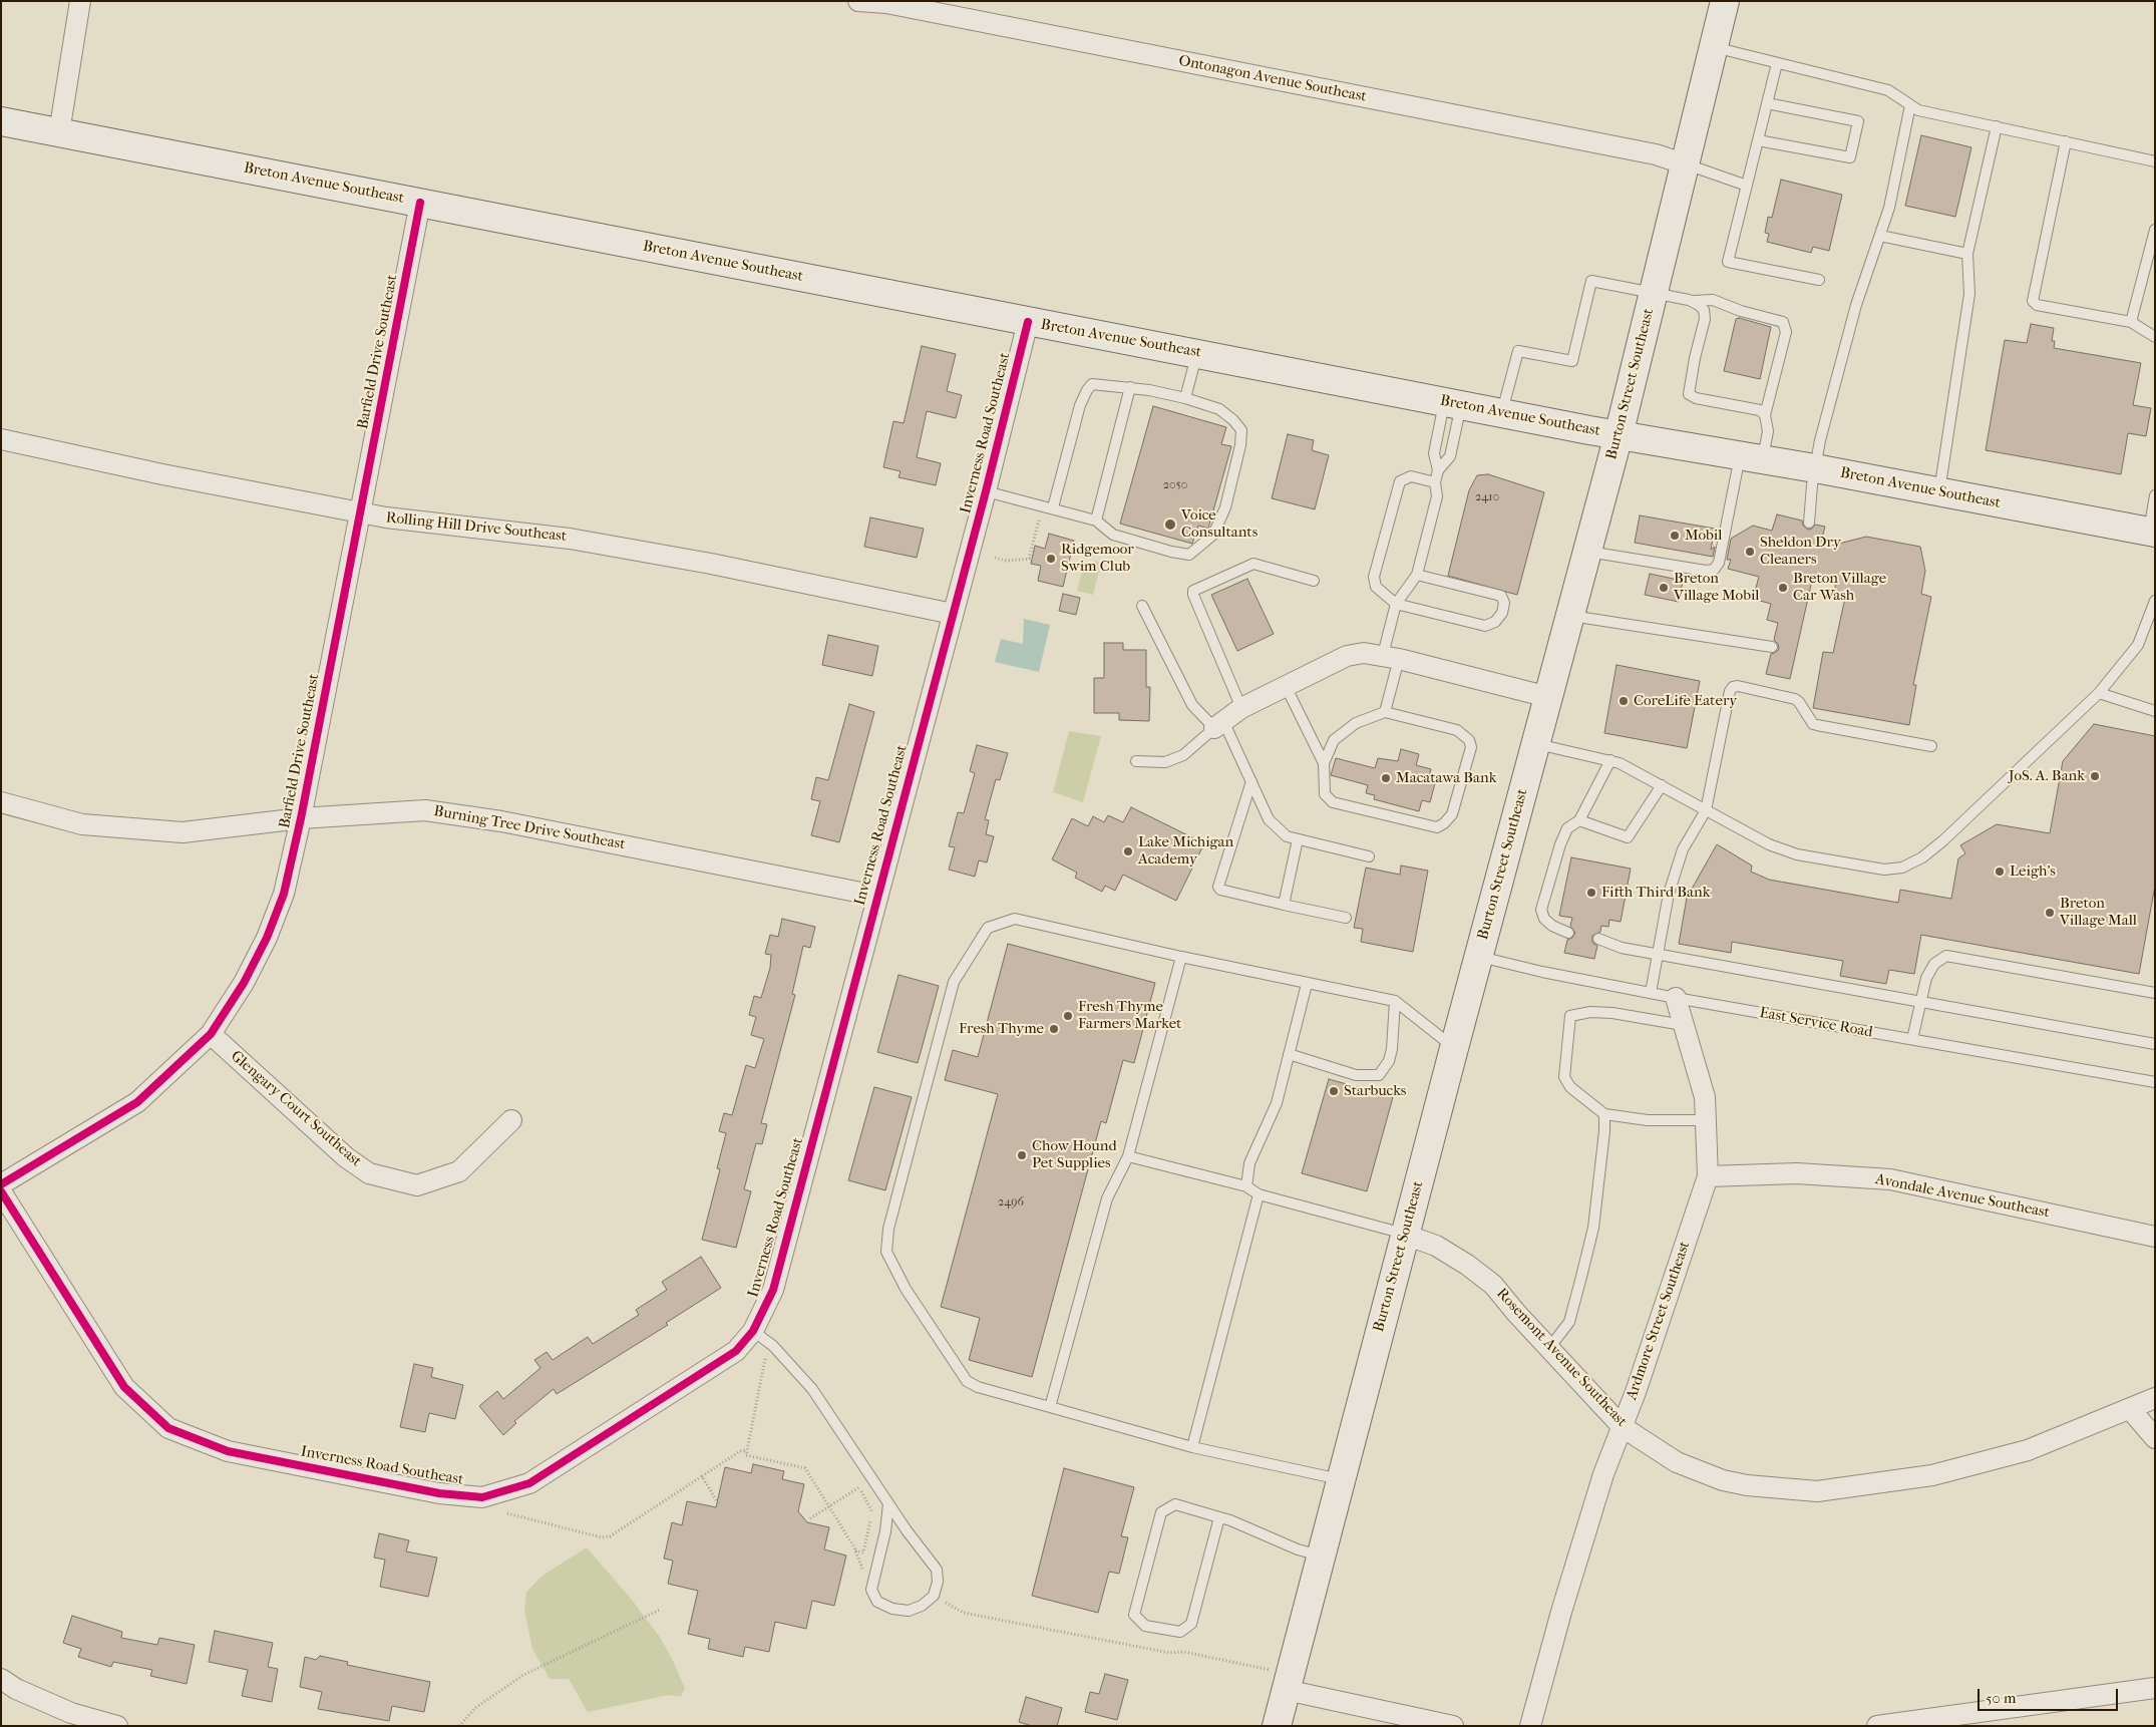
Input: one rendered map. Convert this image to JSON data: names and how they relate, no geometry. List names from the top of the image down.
{
  "streets": {
    "main road": ["Breton Avenue Southeast", "Burton Street Southeast"],
    "street": [
      "Ontonagon Avenue Southeast",
      "Barfield Drive Southeast",
      "Inverness Road Southeast",
      "Rolling Hill Drive Southeast",
      "Burning Tree Drive Southeast",
      "Glengary Court Southeast",
      "Avondale Avenue Southeast",
      "Ardmore Street Southeast",
      "Rosemont Avenue Southeast"
    ],
    "lane": ["East Service Road"]
  },
  "crossings": [
    ["Ontonagon Avenue Southeast", "Burton Street Southeast"],
    ["Breton Avenue Southeast", "Barfield Drive Southeast"],
    ["Breton Avenue Southeast", "Burton Street Southeast"],
    ["Breton Avenue Southeast", "Inverness Road Southeast"],
    ["Barfield Drive Southeast", "Rolling Hill Drive Southeast"],
    ["Barfield Drive Southeast", "Burning Tree Drive Southeast"],
    ["Barfield Drive Southeast", "Glengary Court Southeast"],
    ["Burton Street Southeast", "East Service Road"],
    ["Burton Street Southeast", "Rosemont Avenue Southeast"],
    ["Inverness Road Southeast", "Rolling Hill Drive Southeast"],
    ["Inverness Road Southeast", "Burning Tree Drive Southeast"],
    ["East Service Road", "Ardmore Street Southeast"],
    ["Avondale Avenue Southeast", "Ardmore Street Southeast"],
    ["Ardmore Street Southeast", "Rosemont Avenue Southeast"]
  ],
  "places": [
    "Voice Consultants",
    "Mobil",
    "Sheldon Dry Cleaners",
    "Ridgemoor Swim Club",
    "Breton Village Mobil",
    "Breton Village Car Wash",
    "CoreLife Eatery",
    "JoS. A. Bank",
    "Macatawa Bank",
    "Lake Michigan Academy",
    "Leigh's",
    "Fifth Third Bank",
    "Breton Village Mall",
    "Fresh Thyme Farmers Market",
    "Fresh Thyme",
    "Starbucks",
    "Chow Hound Pet Supplies"
  ],
  "house_numbers": ["2050", "2410", "2496"],
  "scale_bar": "50 m"
}
